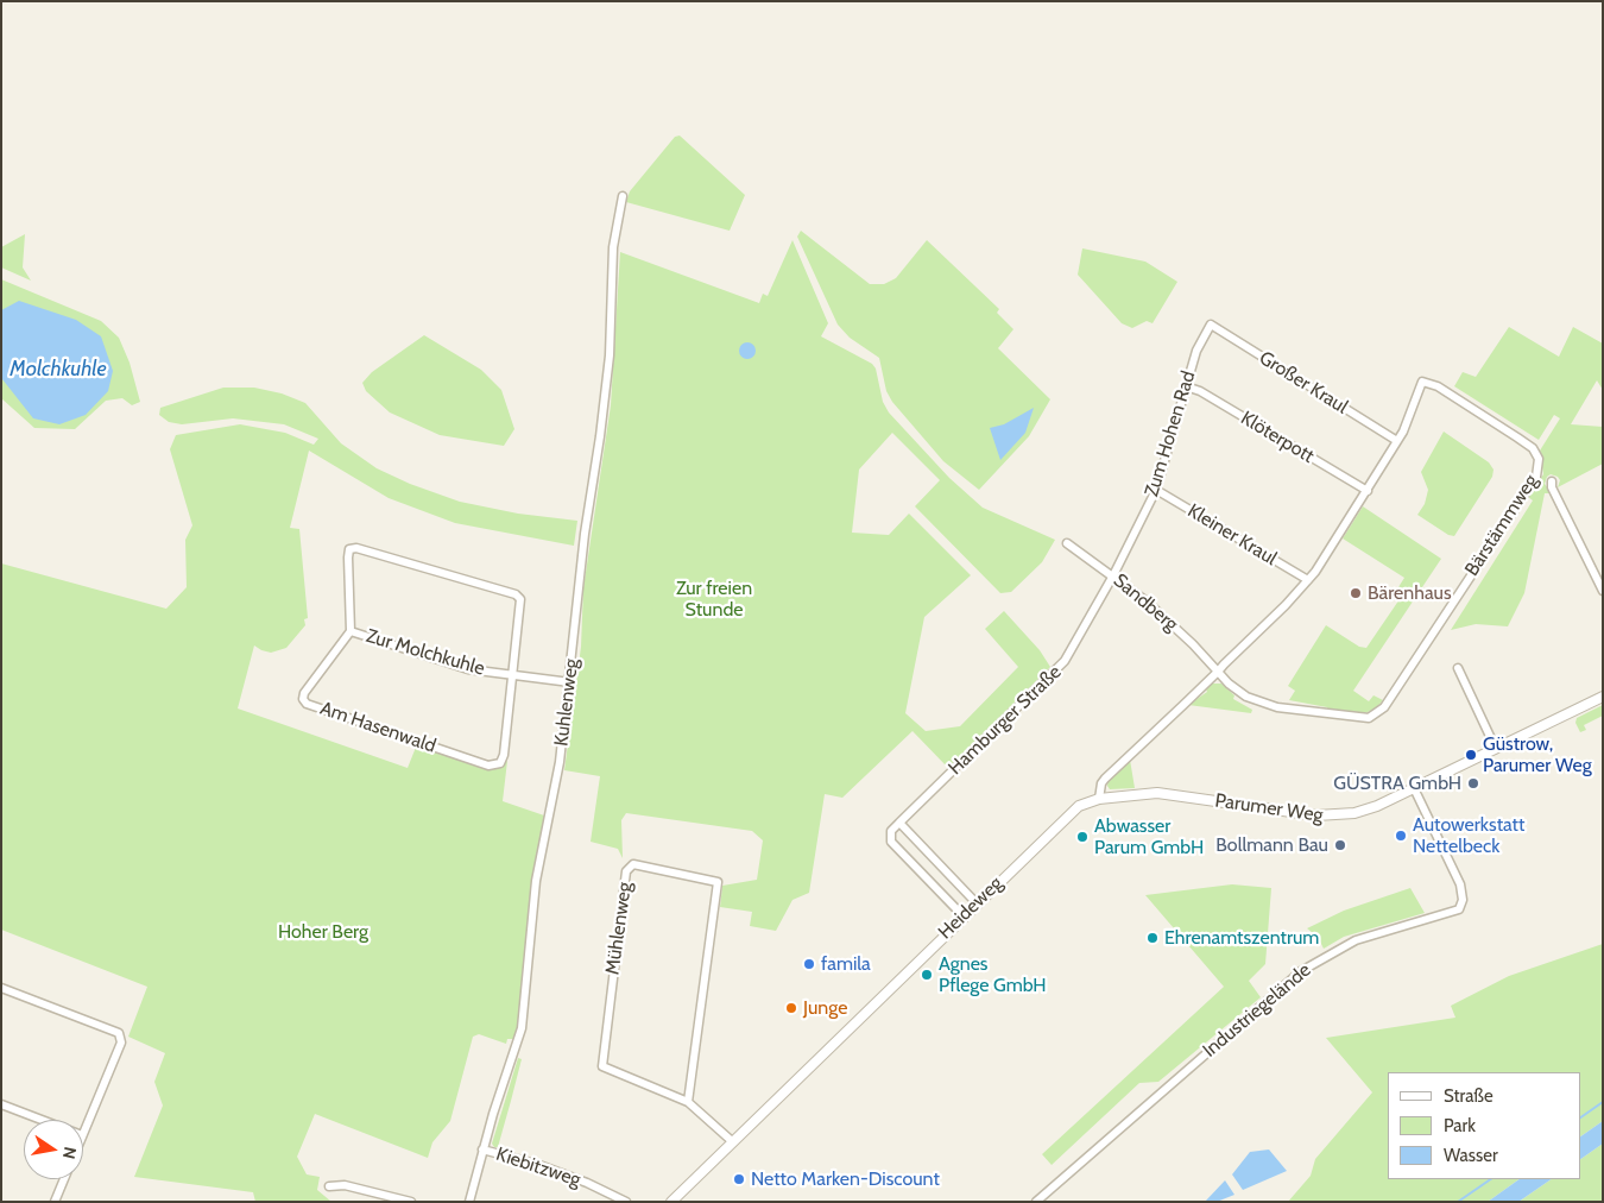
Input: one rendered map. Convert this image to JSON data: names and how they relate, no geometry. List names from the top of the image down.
{
  "streets": {
    "street": [
      "Großer Kraul",
      "Zum Hohen Rad",
      "Klöterpott",
      "Bärstämmweg",
      "Kleiner Kraul",
      "Sandberg",
      "Zur Molchkuhle",
      "Kuhlenweg",
      "Hamburger Straße",
      "Am Hasenwald",
      "Parumer Weg",
      "Heideweg",
      "Mühlenweg",
      "Industriegelände",
      "Kiebitzweg"
    ]
  },
  "crossings": [
    ["Großer Kraul", "Zum Hohen Rad"],
    ["Großer Kraul", "Bärstämmweg"],
    ["Zum Hohen Rad", "Klöterpott"],
    ["Zum Hohen Rad", "Kleiner Kraul"],
    ["Zum Hohen Rad", "Sandberg"],
    ["Zum Hohen Rad", "Hamburger Straße"],
    ["Klöterpott", "Bärstämmweg"],
    ["Bärstämmweg", "Kleiner Kraul"],
    ["Bärstämmweg", "Sandberg"],
    ["Sandberg", "Hamburger Straße"],
    ["Zur Molchkuhle", "Kuhlenweg"],
    ["Zur Molchkuhle", "Am Hasenwald"],
    ["Kuhlenweg", "Kiebitzweg"],
    ["Parumer Weg", "Heideweg"],
    ["Parumer Weg", "Industriegelände"],
    ["Heideweg", "Mühlenweg"]
  ],
  "water": ["Molchkuhle"],
  "parks": ["Zur freien Stunde", "Hoher Berg"],
  "places": [
    "Bärenhaus",
    "Güstrow, Parumer Weg",
    "GÜSTRA GmbH",
    "Autowerkstatt Nettelbeck",
    "Abwasser Parum GmbH",
    "Bollmann Bau",
    "Ehrenamtszentrum",
    "famila",
    "Agnes Pflege GmbH",
    "Junge",
    "Netto Marken-Discount"
  ],
  "legend": ["Straße", "Park", "Wasser"],
  "north": "right"
}
